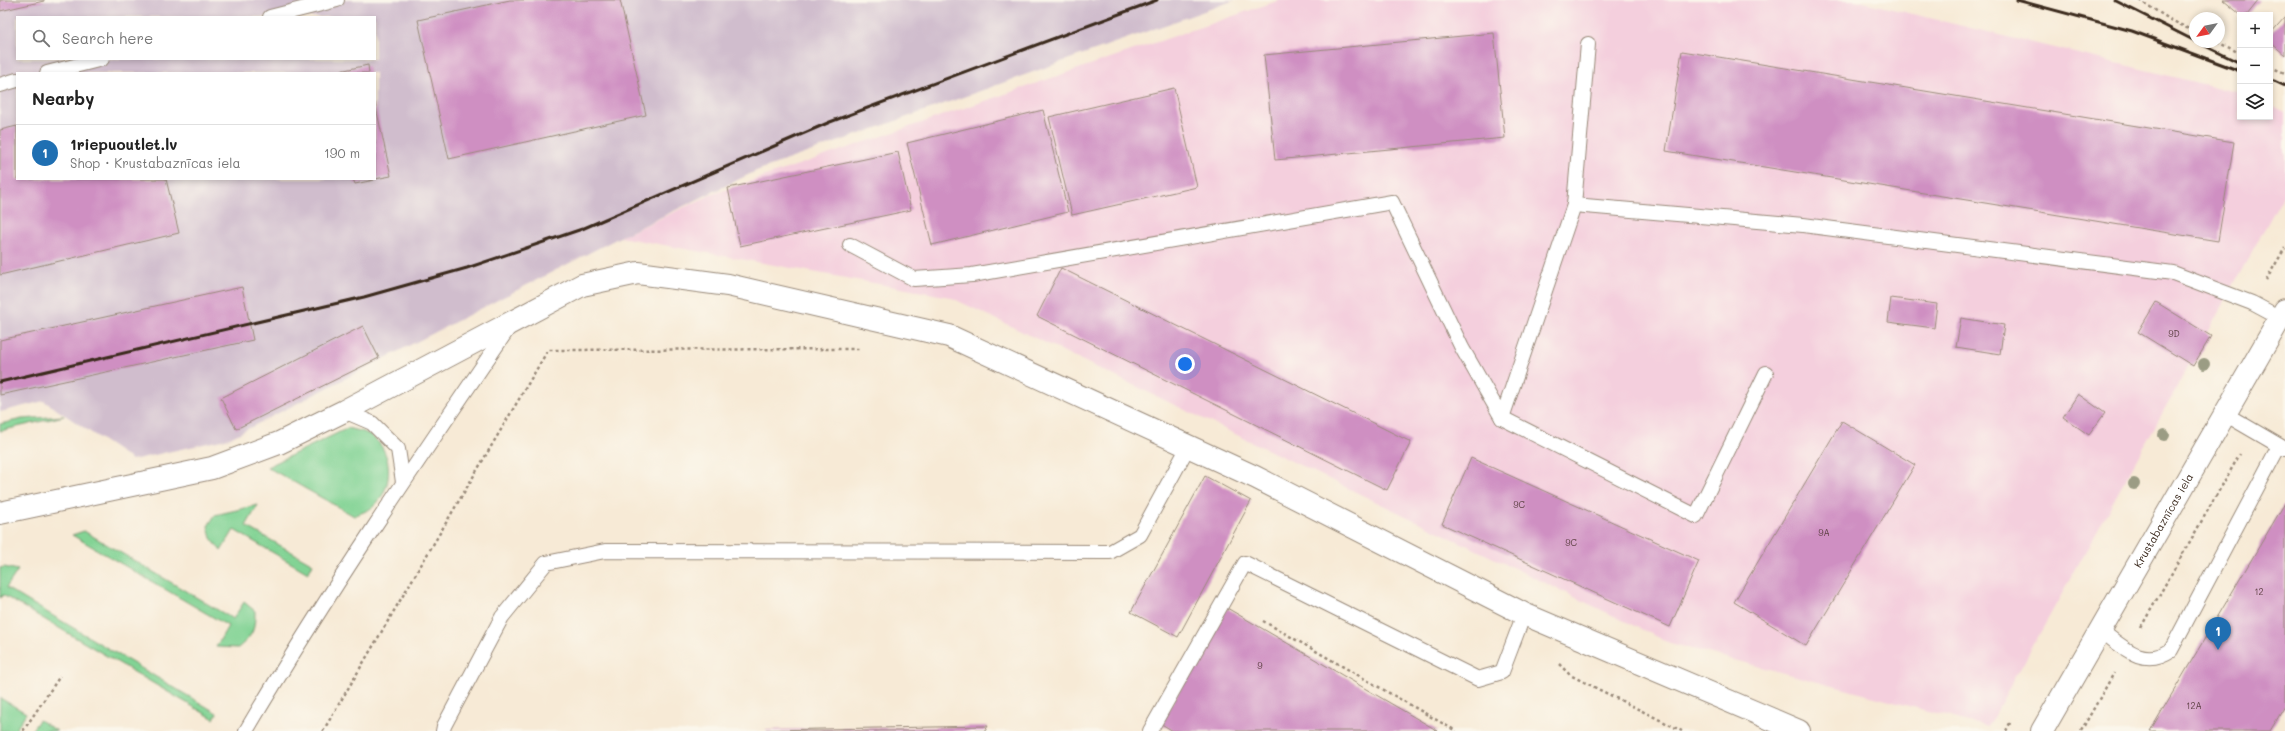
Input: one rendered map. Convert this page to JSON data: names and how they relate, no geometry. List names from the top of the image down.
{
  "streets": {
    "street": ["Krustabaznīcas iela"]
  },
  "house_numbers": [
    "9D",
    "9C",
    "9A",
    "9C",
    "12",
    "9",
    "12A"
  ],
  "north": "bottom left",
  "page": {
    "map_buttons": ["+", "−"],
    "search": "Search here",
    "heading": "Nearby",
    "list": [
      {
        "mark": "1",
        "name": "1riepuoutlet.lv",
        "note": "Shop · Krustabaznīcas iela",
        "value": "190 m"
      }
    ],
    "pins": "1"
  }
}
